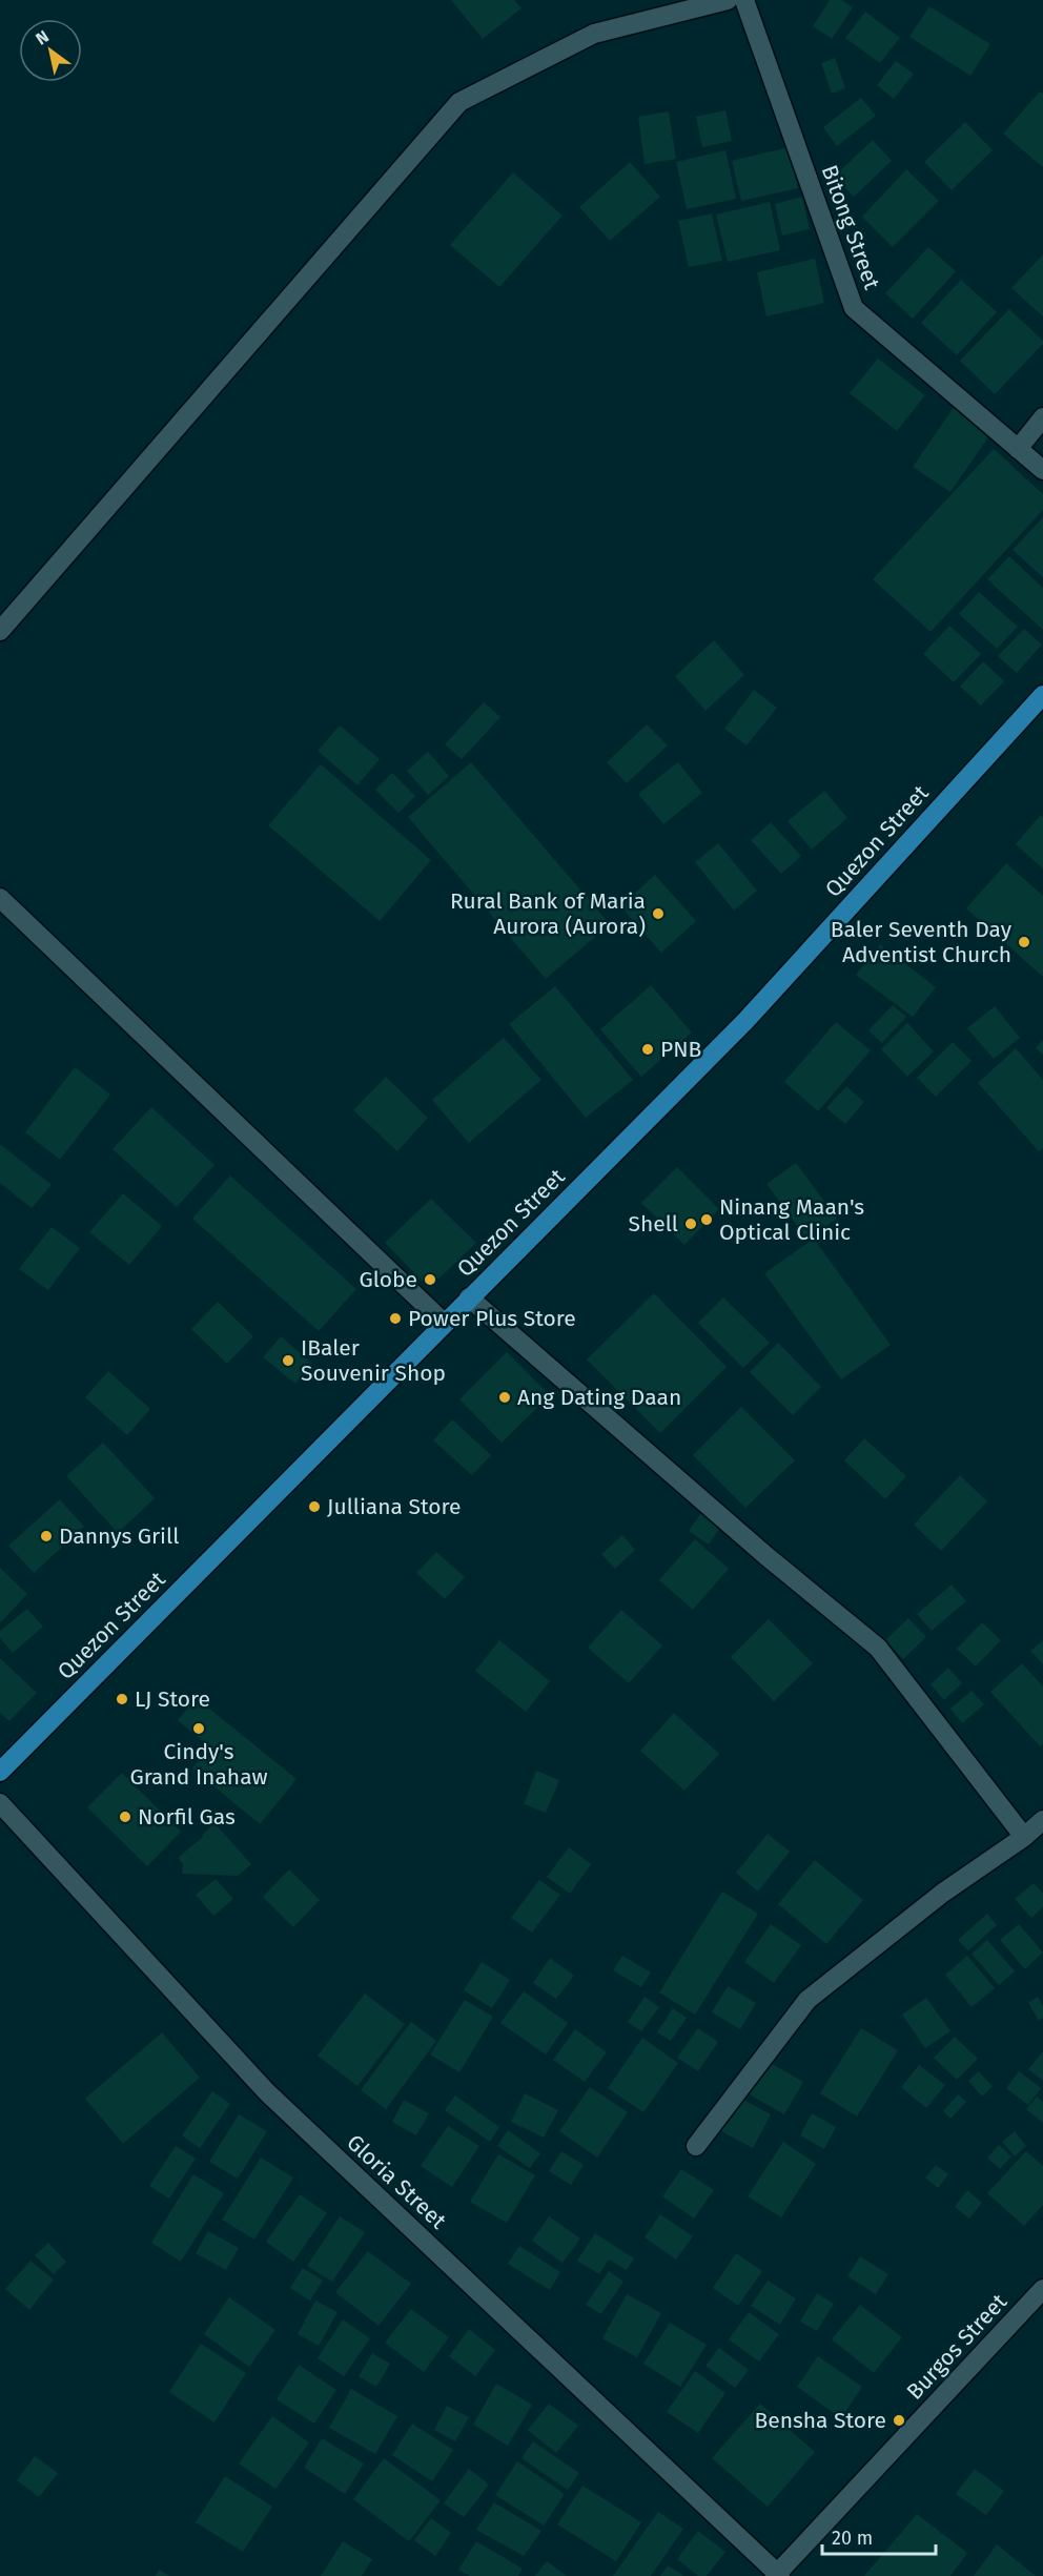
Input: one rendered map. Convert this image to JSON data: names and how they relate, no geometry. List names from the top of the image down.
{
  "streets": {
    "main road": ["Quezon Street"],
    "street": ["Bitong Street", "Gloria Street", "Burgos Street"]
  },
  "crossings": [
    ["Gloria Street", "Burgos Street"]
  ],
  "places": [
    "Rural Bank of Maria Aurora (Aurora)",
    "Baler Seventh Day Adventist Church",
    "PNB",
    "Ninang Maan's Optical Clinic",
    "Shell",
    "Globe",
    "Power Plus Store",
    "IBaler Souvenir Shop",
    "Ang Dating Daan",
    "Julliana Store",
    "Dannys Grill",
    "LJ Store",
    "Cindy's Grand Inahaw",
    "Norfil Gas",
    "Bensha Store"
  ],
  "scale_bar": "20 m",
  "north": "top left"
}
